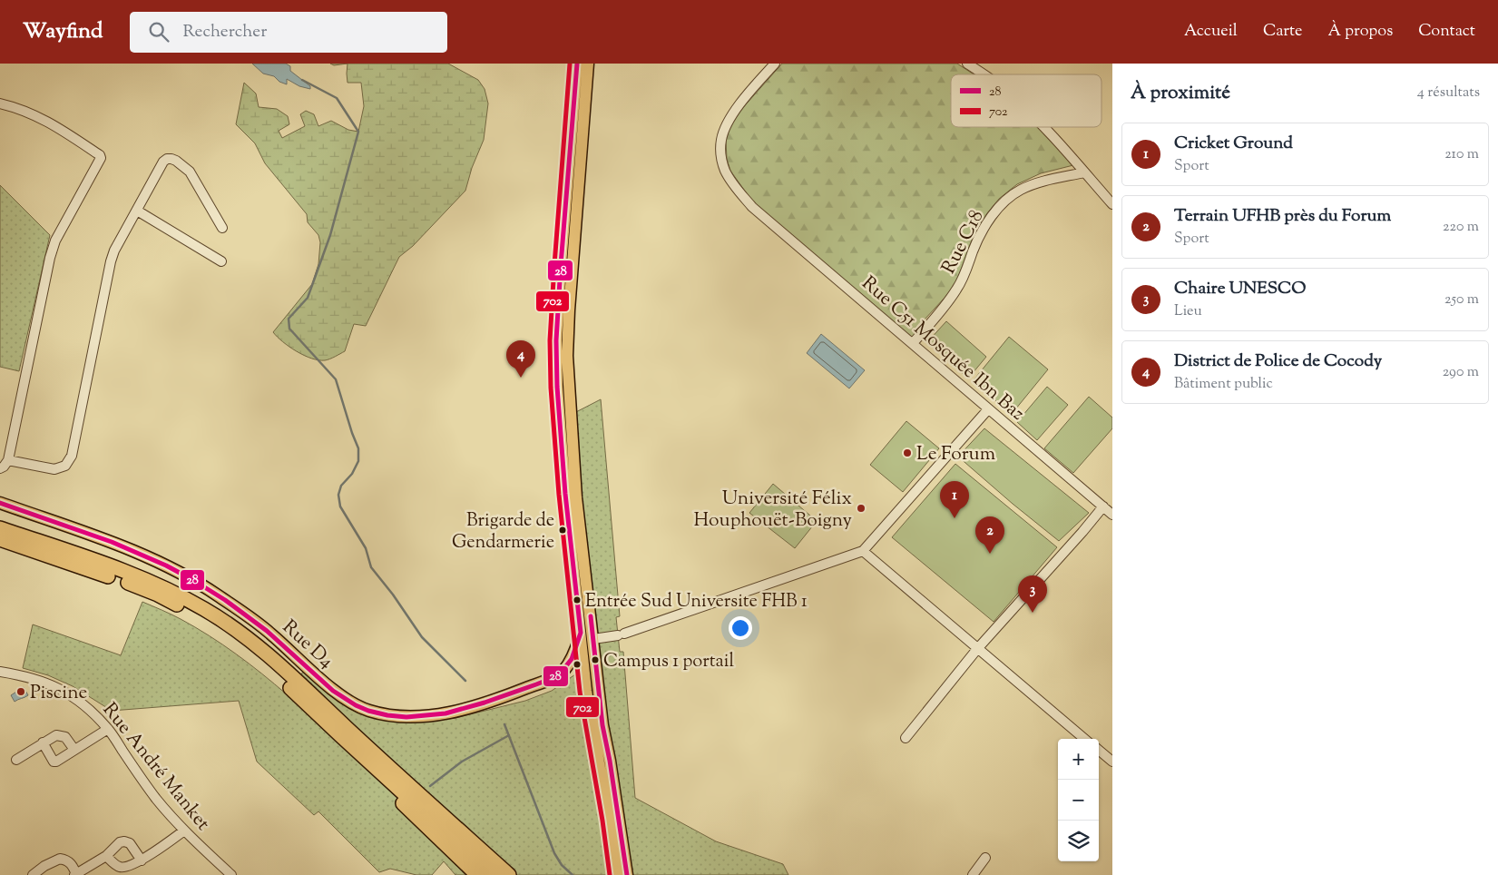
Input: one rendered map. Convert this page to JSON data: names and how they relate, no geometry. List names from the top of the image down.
{
  "streets": {
    "main road": ["Rue D4"],
    "street": ["Rue C18", "Rue C51 Mosquée Ibn Baz", "Rue André Manket"]
  },
  "crossings": [
    ["Rue C18", "Rue C51 Mosquée Ibn Baz"]
  ],
  "places": [
    "Le Forum",
    "Université Félix Houphouët-Boigny",
    "Brigarde de Gendarmerie",
    "Entrée Sud Universite FHB 1",
    "Campus 1 portail",
    "Piscine"
  ],
  "lines": ["transit line 28", "transit line 702"],
  "legend": ["28", "702"],
  "page": {
    "header": "Wayfind",
    "search": "Rechercher",
    "nav": [
      "Accueil",
      "Carte",
      "À propos",
      "Contact"
    ],
    "heading": ["À proximité", "4 résultats"],
    "list": [
      {
        "mark": "1",
        "name": "Cricket Ground",
        "note": "Sport",
        "value": "210 m"
      },
      {
        "mark": "2",
        "name": "Terrain UFHB près du Forum",
        "note": "Sport",
        "value": "220 m"
      },
      {
        "mark": "3",
        "name": "Chaire UNESCO",
        "note": "Lieu",
        "value": "250 m"
      },
      {
        "mark": "4",
        "name": "District de Police de Cocody",
        "note": "Bâtiment public",
        "value": "290 m"
      }
    ],
    "pins": [
      "4",
      "1",
      "2",
      "3"
    ],
    "map_buttons": ["+", "−"]
  }
}
